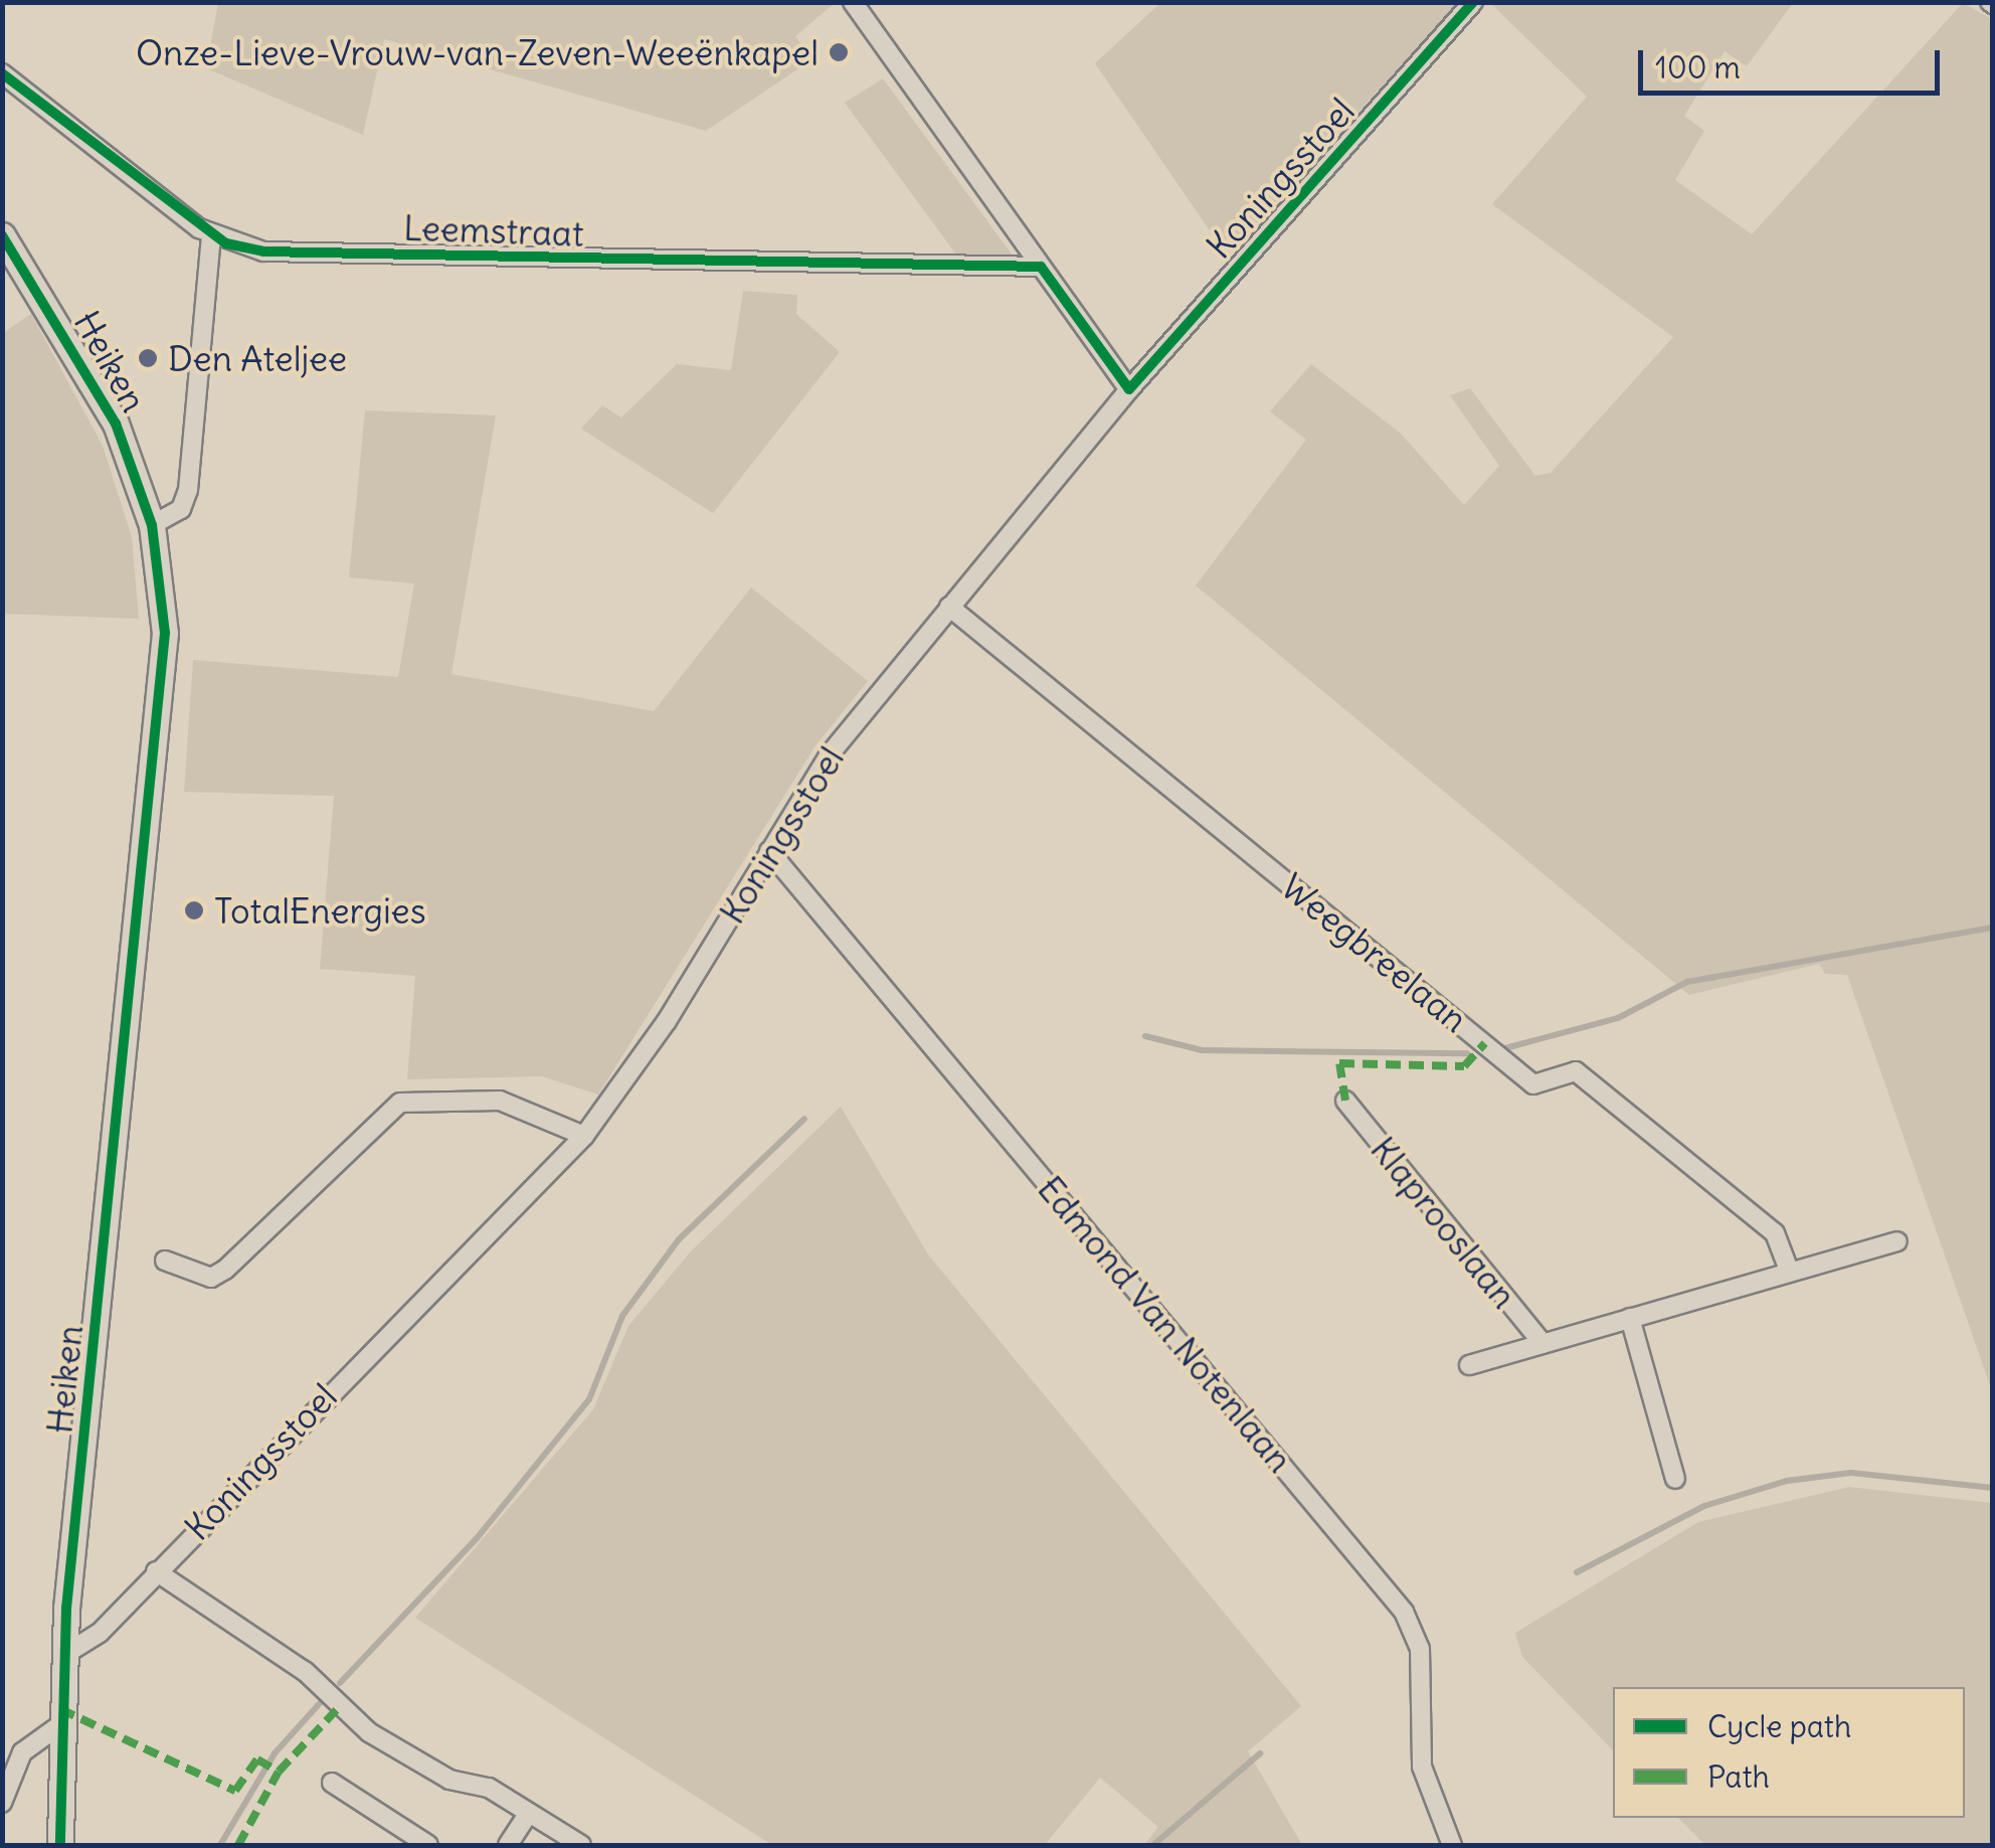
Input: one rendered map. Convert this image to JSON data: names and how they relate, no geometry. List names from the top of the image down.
{
  "streets": {
    "main road": ["Heiken"],
    "street": [
      "Koningsstoel",
      "Leemstraat",
      "Weegbreelaan",
      "Klaprooslaan",
      "Edmond Van Notenlaan"
    ]
  },
  "crossings": [
    ["Koningsstoel", "Heiken"],
    ["Koningsstoel", "Weegbreelaan"],
    ["Koningsstoel", "Edmond Van Notenlaan"],
    ["Weegbreelaan", "Klaprooslaan"]
  ],
  "places": ["Onze-Lieve-Vrouw-van-Zeven-Weeënkapel", "Den Ateljee", "TotalEnergies"],
  "legend": ["Cycle path", "Path"],
  "scale_bar": "100 m"
}
